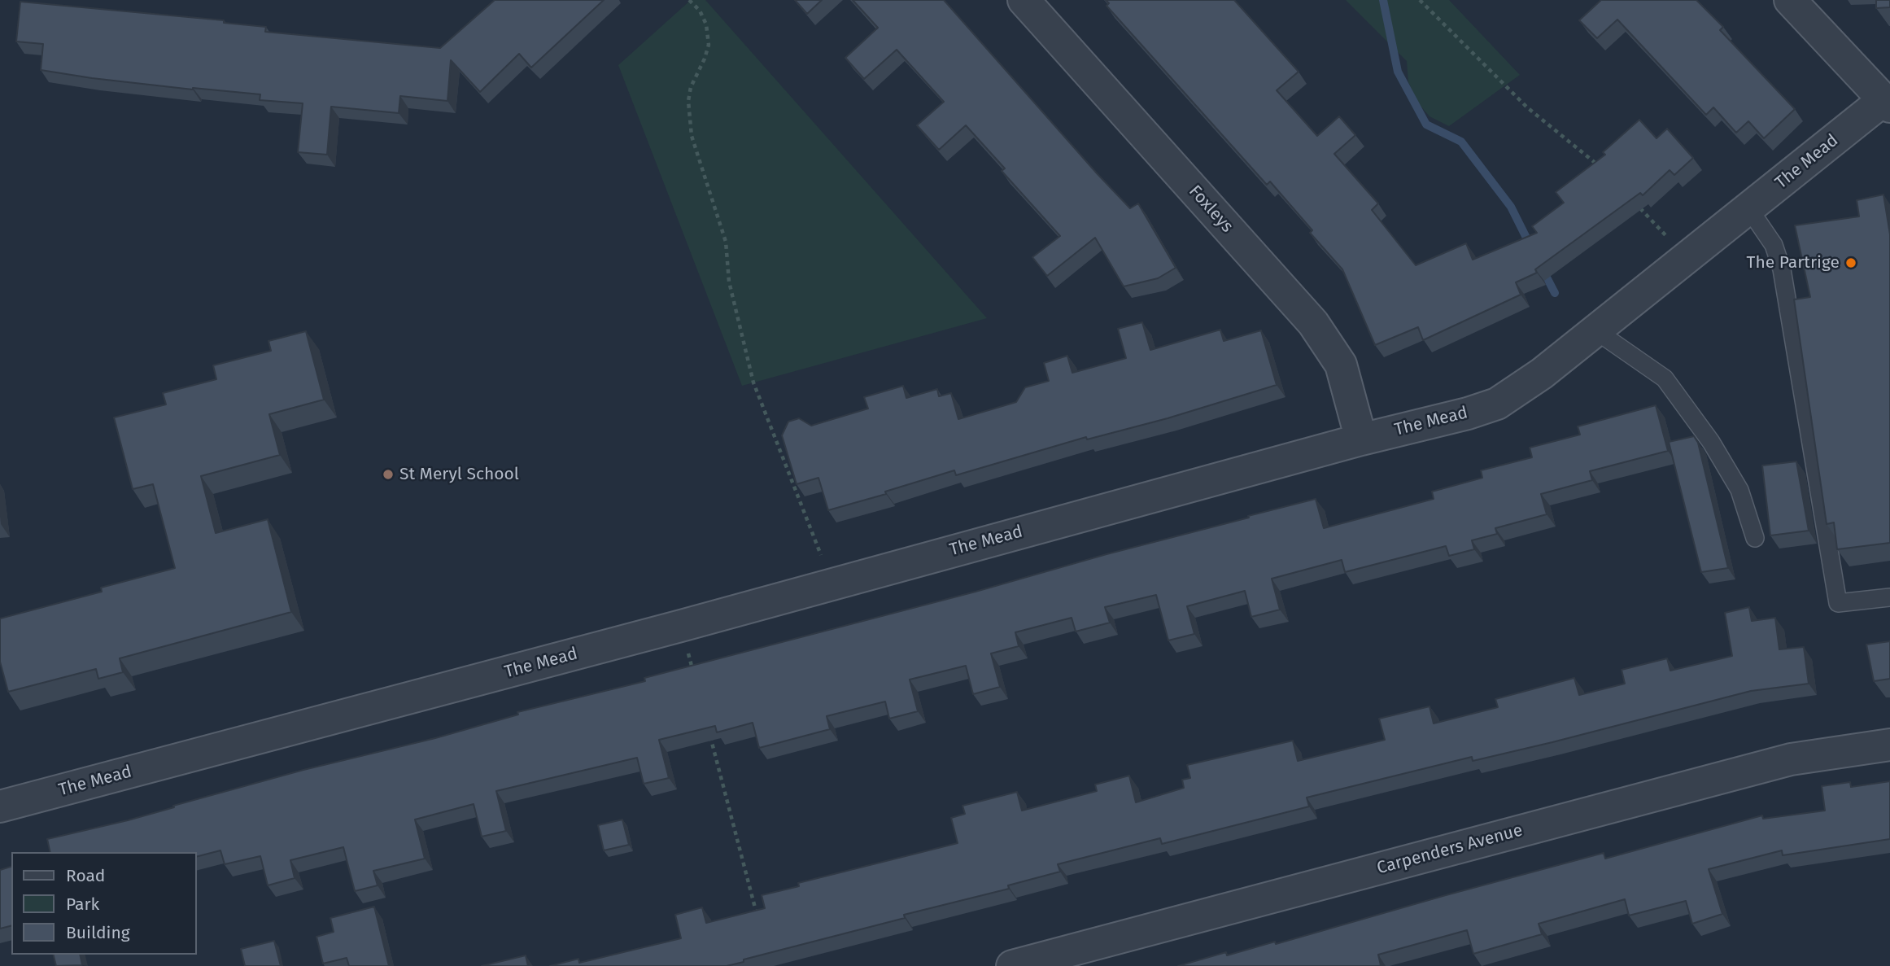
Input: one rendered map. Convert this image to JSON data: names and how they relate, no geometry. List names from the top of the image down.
{
  "streets": {
    "street": ["The Mead", "Foxleys", "Carpenders Avenue"]
  },
  "crossings": [
    ["The Mead", "Foxleys"]
  ],
  "places": ["The Partrige", "St Meryl School"],
  "legend": ["Road", "Park", "Building"]
}
